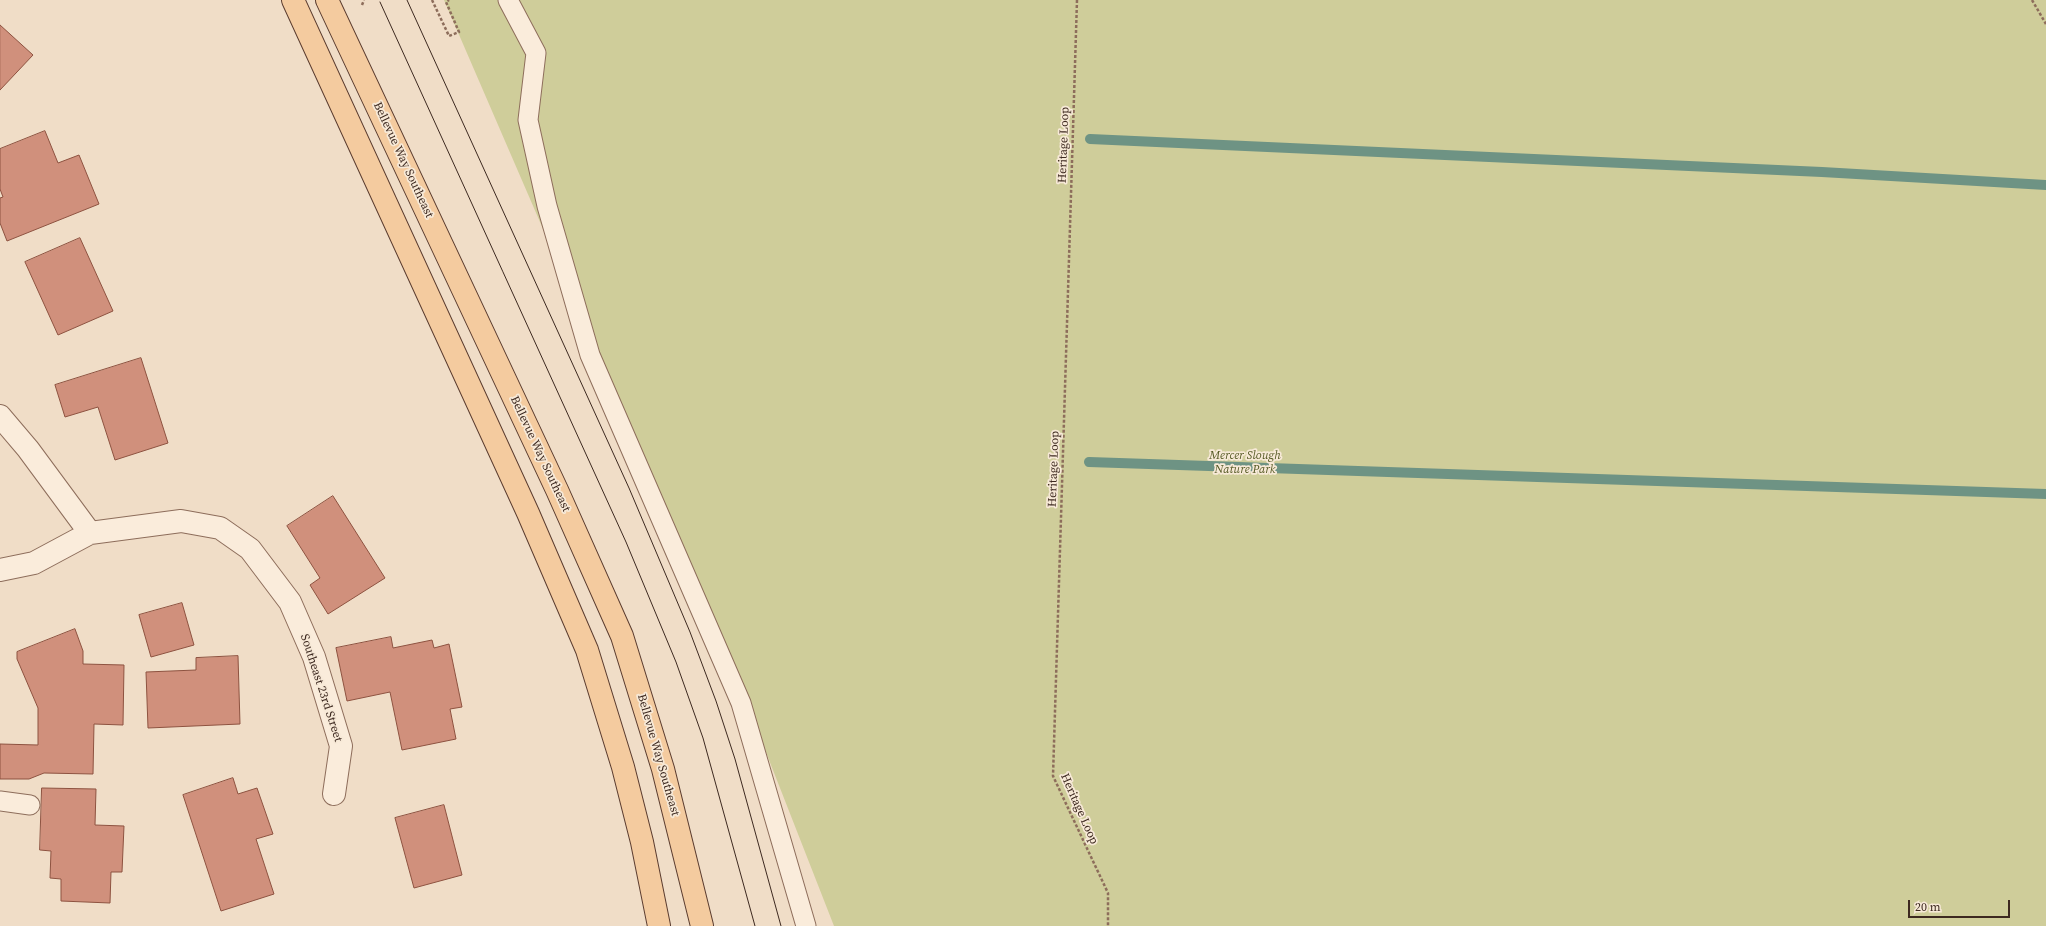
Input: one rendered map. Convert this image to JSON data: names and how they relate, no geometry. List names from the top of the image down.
{
  "streets": {
    "main road": ["Bellevue Way Southeast"],
    "street": ["Southeast 23rd Street"],
    "path": ["Heritage Loop"]
  },
  "parks": ["Mercer Slough Nature Park"],
  "scale_bar": "20 m"
}
